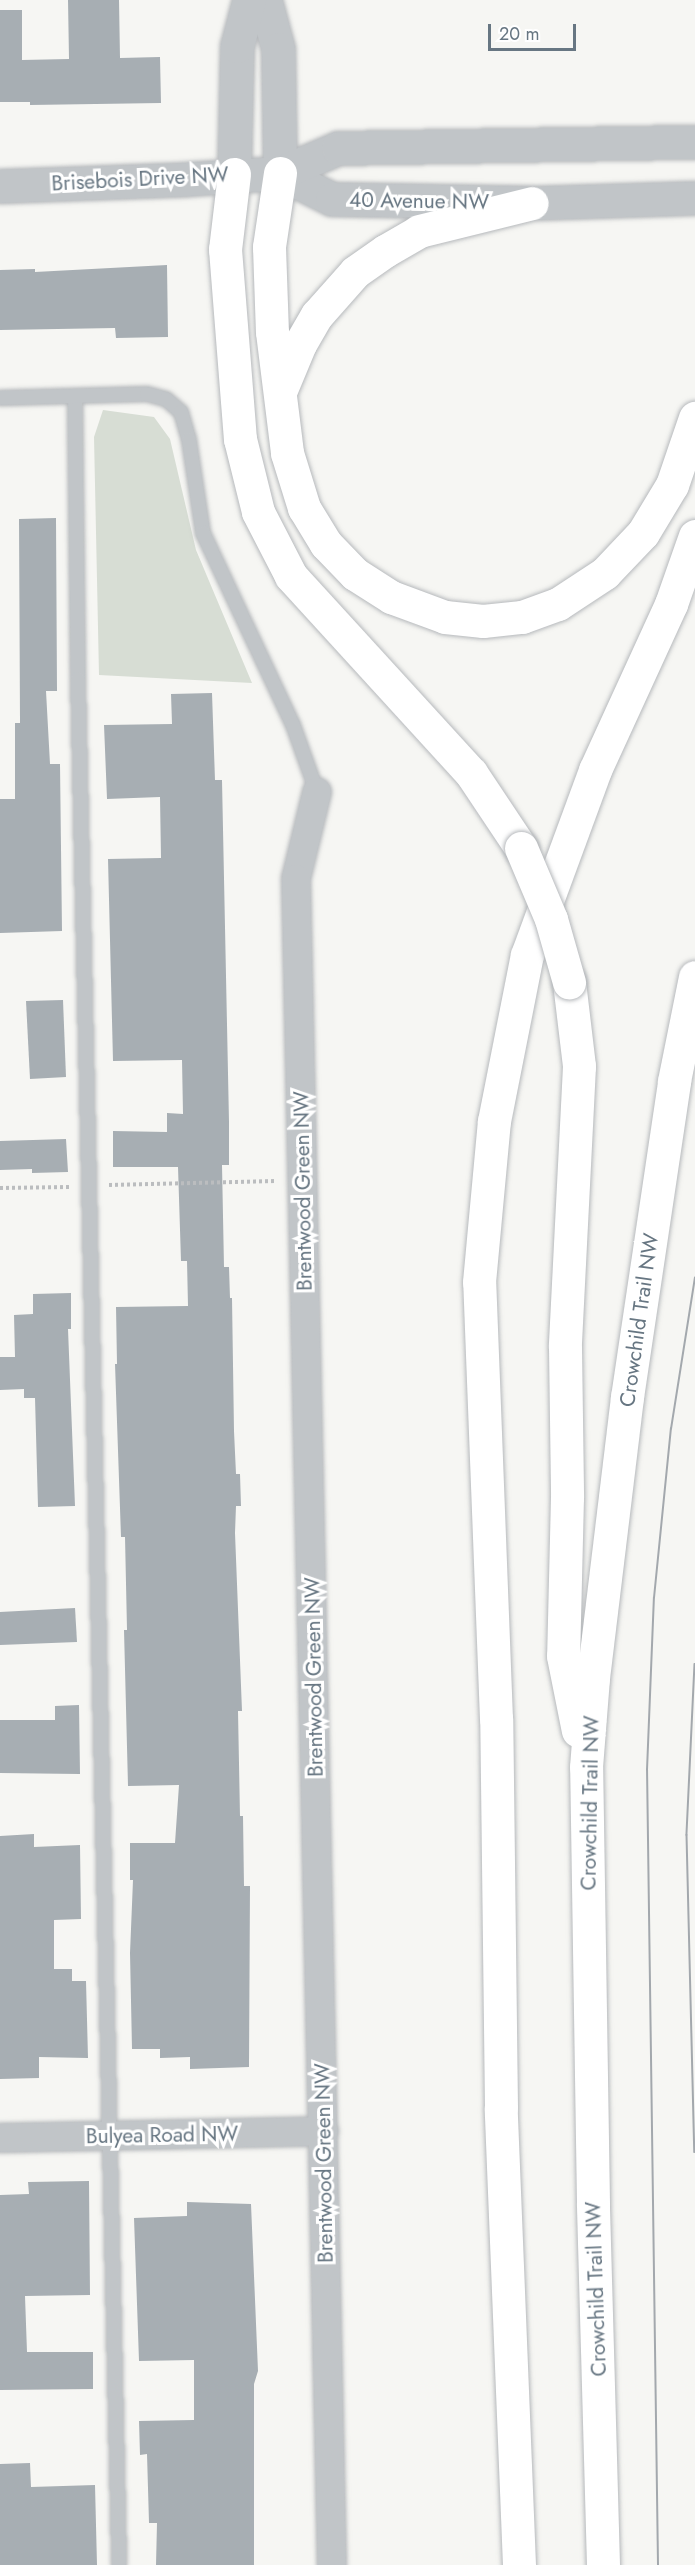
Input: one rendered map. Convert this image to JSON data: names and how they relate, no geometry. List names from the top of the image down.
{
  "streets": {
    "highway": ["Crowchild Trail NW"],
    "street": [
      "Brisebois Drive NW",
      "40 Avenue NW",
      "Brentwood Green NW",
      "Bulyea Road NW"
    ]
  },
  "crossings": [
    ["Brisebois Drive NW", "40 Avenue NW"],
    ["Brentwood Green NW", "Bulyea Road NW"]
  ],
  "scale_bar": "20 m"
}
